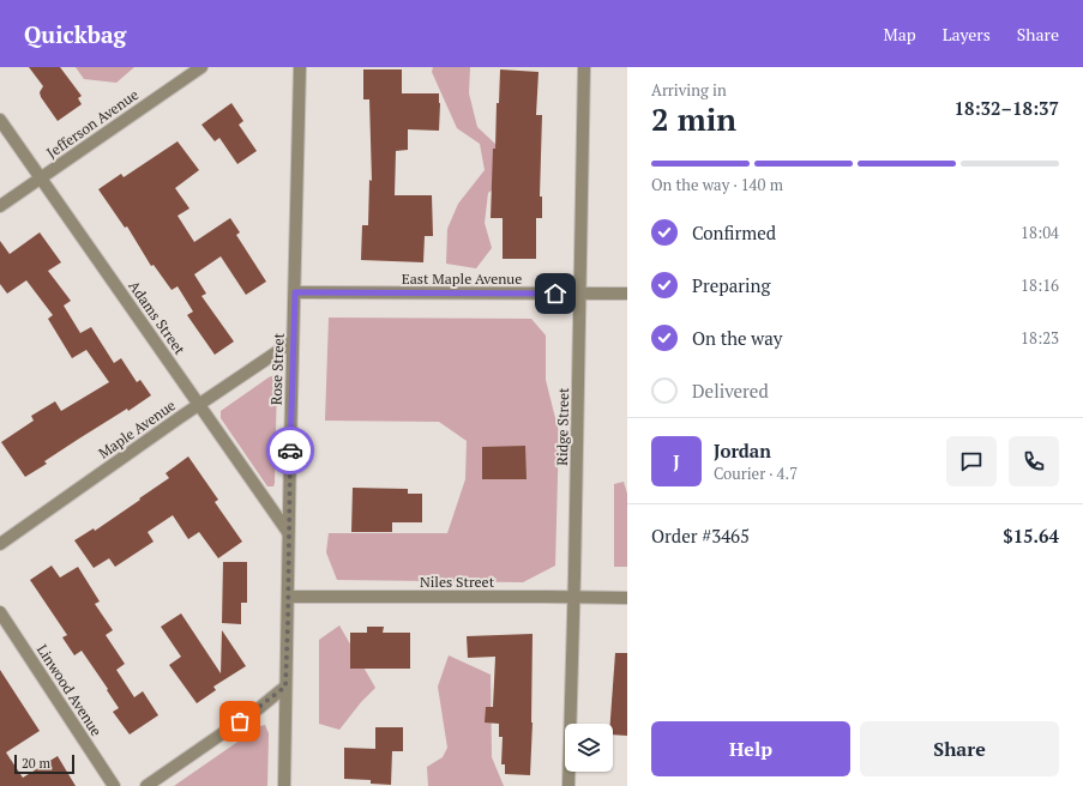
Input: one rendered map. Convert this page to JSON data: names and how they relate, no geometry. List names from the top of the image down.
{
  "streets": {
    "street": [
      "Jefferson Avenue",
      "East Maple Avenue",
      "Adams Street",
      "Rose Street",
      "Ridge Street",
      "Maple Avenue",
      "Niles Street",
      "Linwood Avenue"
    ]
  },
  "crossings": [
    ["Jefferson Avenue", "Adams Street"],
    ["East Maple Avenue", "Rose Street"],
    ["East Maple Avenue", "Ridge Street"],
    ["Adams Street", "Rose Street"],
    ["Adams Street", "Maple Avenue"],
    ["Rose Street", "Maple Avenue"],
    ["Rose Street", "Niles Street"],
    ["Ridge Street", "Niles Street"]
  ],
  "scale_bar": "20 m",
  "page": {
    "header": "Quickbag",
    "nav": ["Map", "Layers", "Share"],
    "heading": ["2 min", "Arriving in", "18:32–18:37"],
    "panel": [
      "Jordan",
      "Courier · 4.7",
      "Order #3465",
      "$15.64"
    ],
    "bar": "On the way · 140 m",
    "list": [
      ["Confirmed", "18:04"],
      ["Preparing", "18:16"],
      ["On the way", "18:23"],
      "Delivered"
    ],
    "round": "J",
    "buttons": ["Help", "Share"],
    "scale": "20 m"
  }
}
